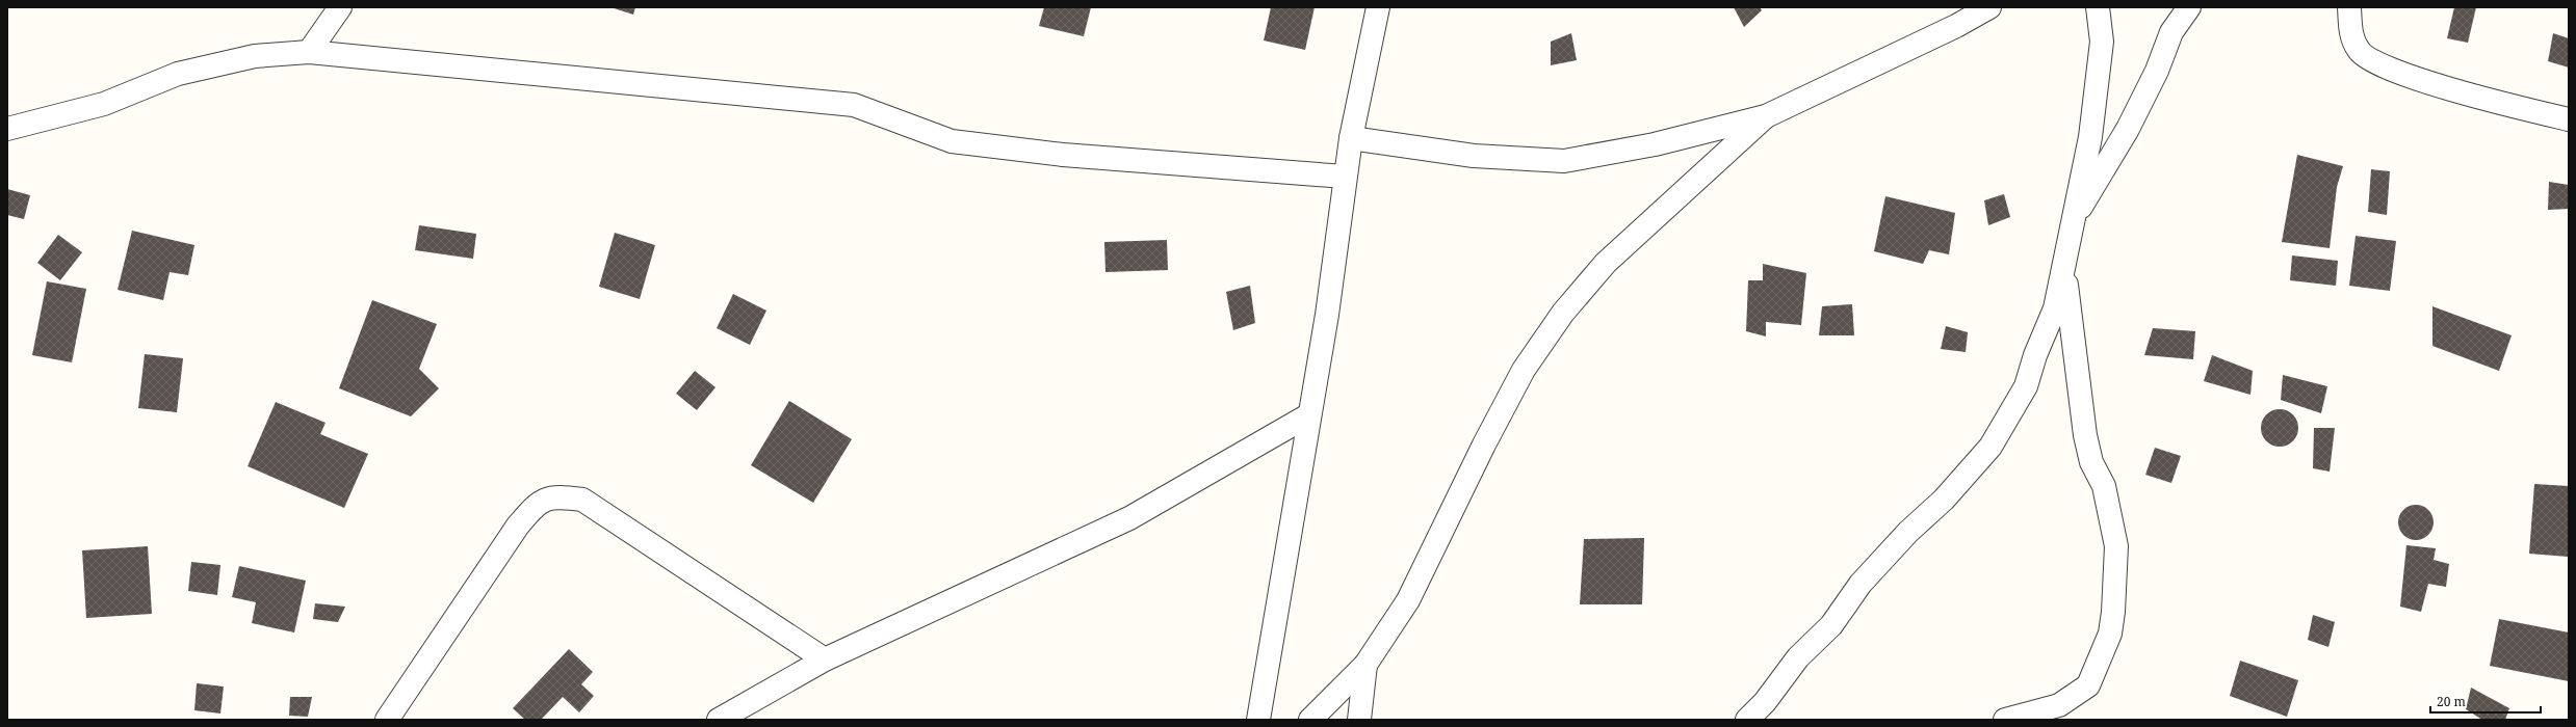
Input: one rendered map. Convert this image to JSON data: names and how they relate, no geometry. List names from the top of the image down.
{
  "scale_bar": "20 m"
}
